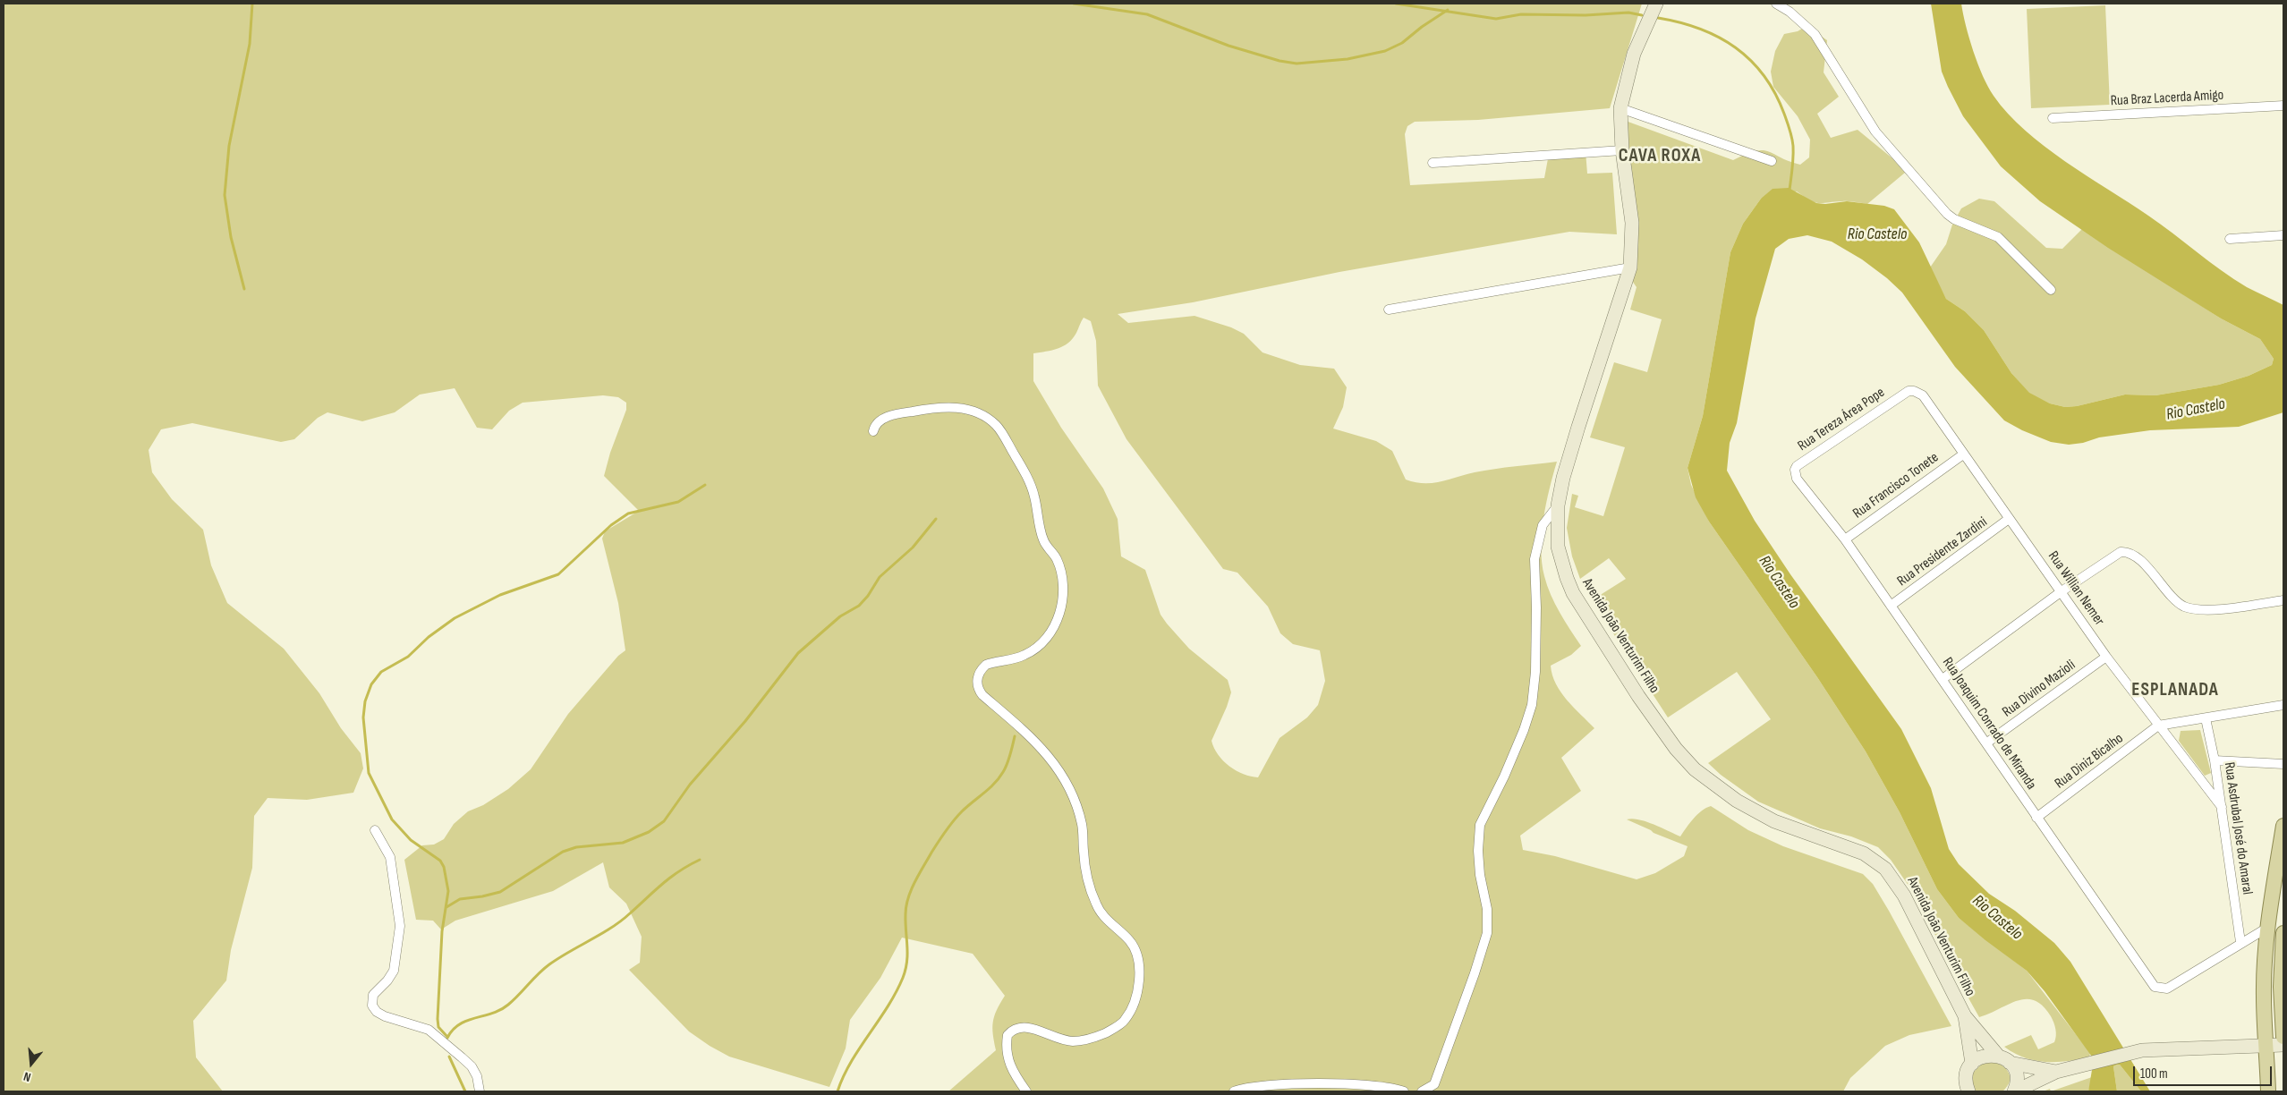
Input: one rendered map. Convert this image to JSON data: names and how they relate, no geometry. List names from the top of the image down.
{
  "streets": {
    "street": [
      "Rua Braz Lacerda Amigo",
      "Rua Tereza Área Pope",
      "Rua Francisco Tonete",
      "Rua Presidente Zardini",
      "Rua Willian Nemer",
      "Avenida João Venturim Filho",
      "Rua Divino Mazioli",
      "Rua Joaquim Conrado de Miranda",
      "Rua Diniz Bicalho",
      "Rua Asdrubal José do Amaral"
    ]
  },
  "crossings": [
    ["Rua Tereza Área Pope", "Rua Willian Nemer"],
    ["Rua Tereza Área Pope", "Rua Joaquim Conrado de Miranda"],
    ["Rua Francisco Tonete", "Rua Willian Nemer"],
    ["Rua Francisco Tonete", "Rua Joaquim Conrado de Miranda"],
    ["Rua Presidente Zardini", "Rua Willian Nemer"],
    ["Rua Presidente Zardini", "Rua Joaquim Conrado de Miranda"],
    ["Rua Willian Nemer", "Rua Divino Mazioli"],
    ["Rua Willian Nemer", "Rua Diniz Bicalho"],
    ["Rua Willian Nemer", "Rua Asdrubal José do Amaral"],
    ["Rua Divino Mazioli", "Rua Joaquim Conrado de Miranda"],
    ["Rua Joaquim Conrado de Miranda", "Rua Diniz Bicalho"],
    ["Rua Joaquim Conrado de Miranda", "Rua Asdrubal José do Amaral"]
  ],
  "districts": ["CAVA ROXA", "ESPLANADA"],
  "water": ["Rio Castelo"],
  "scale_bar": "100 m",
  "north": "bottom"
}
